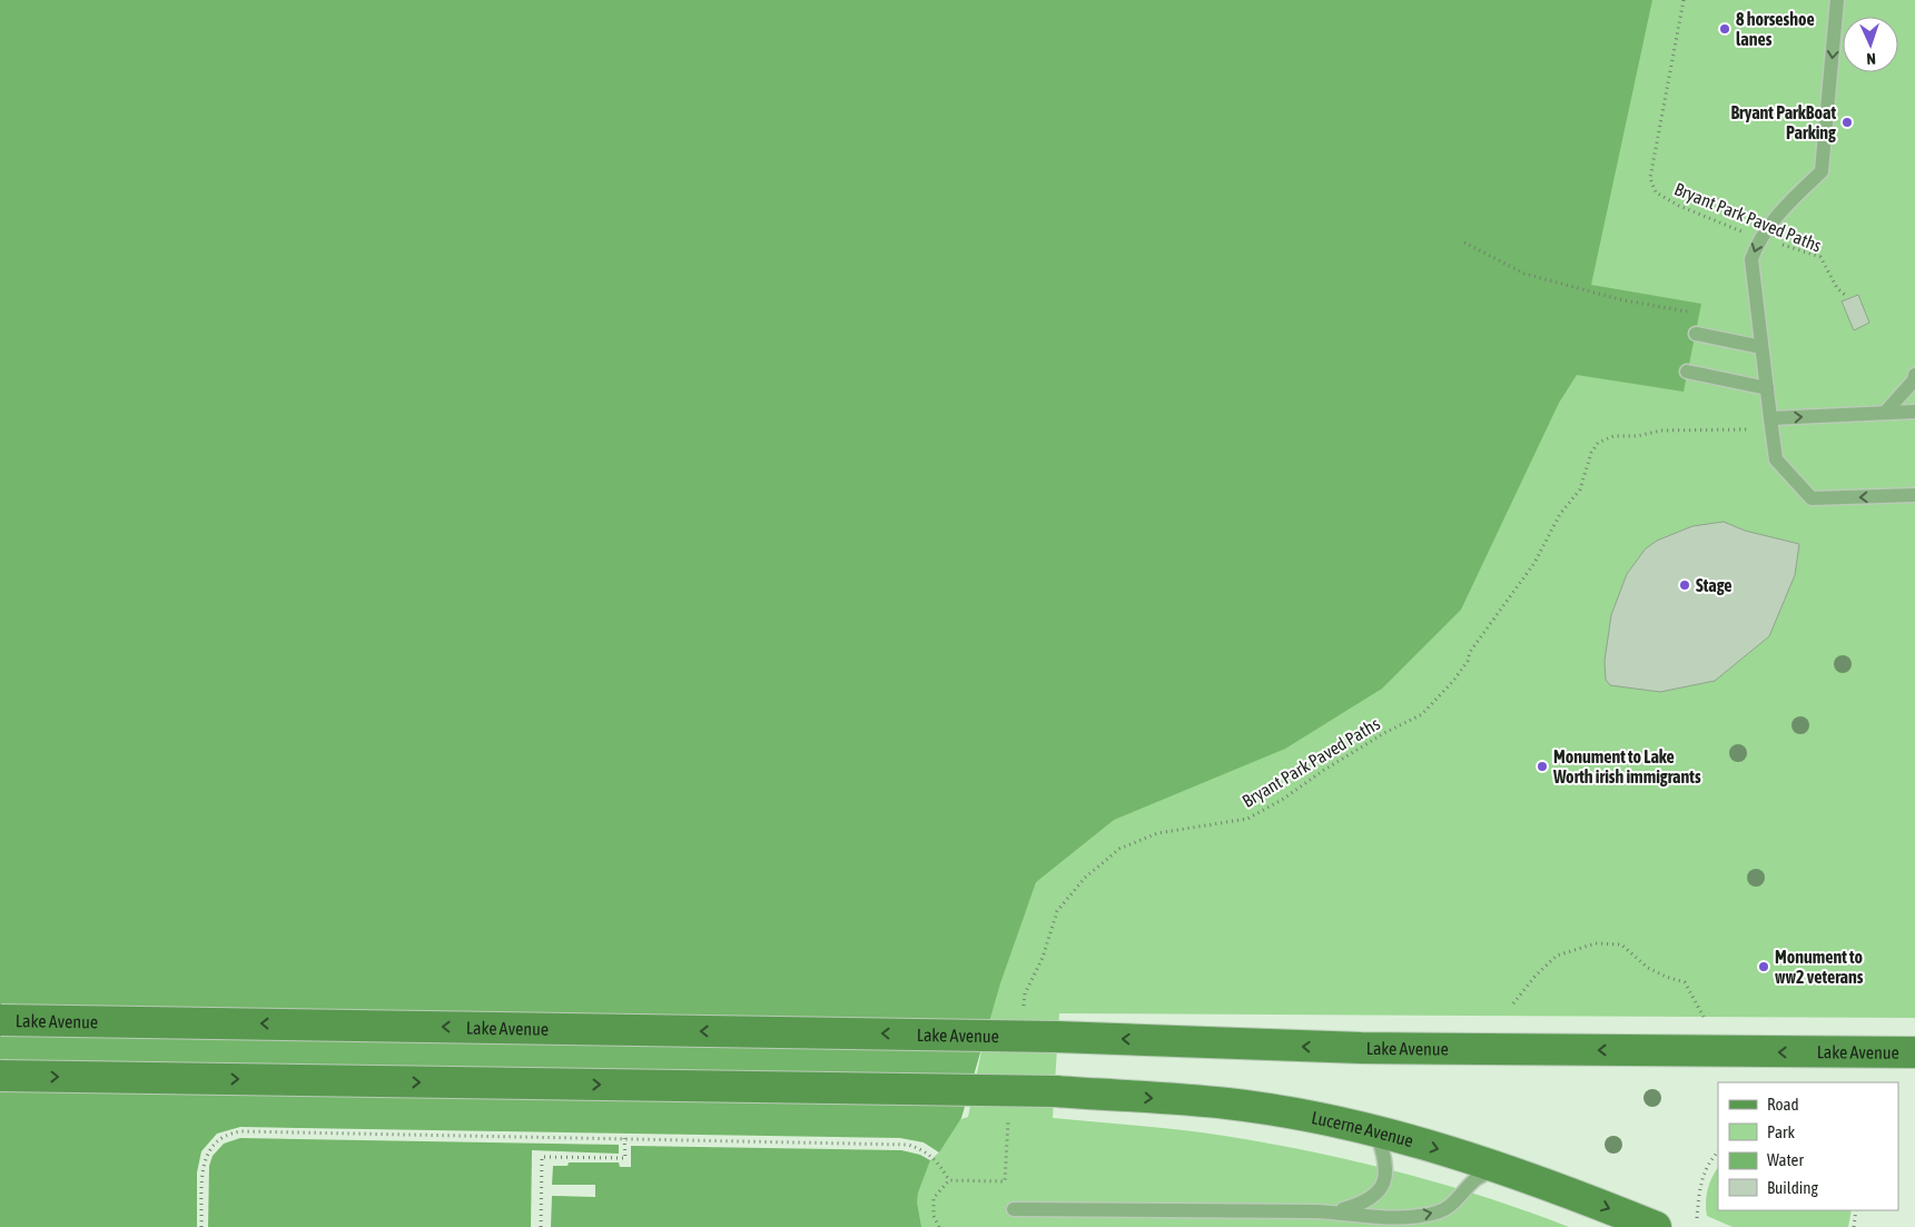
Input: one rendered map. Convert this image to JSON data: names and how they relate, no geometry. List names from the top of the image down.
{
  "streets": {
    "main road": ["Lake Avenue", "Lucerne Avenue"],
    "path": ["Bryant Park Paved Paths"]
  },
  "one_way": ["Lake Avenue", "Lucerne Avenue"],
  "places": [
    "8 horseshoe lanes",
    "Bryant ParkBoat Parking",
    "Stage",
    "Monument to Lake Worth irish immigrants",
    "Monument to ww2 veterans"
  ],
  "legend": [
    "Road",
    "Park",
    "Water",
    "Building"
  ],
  "north": "bottom"
}
